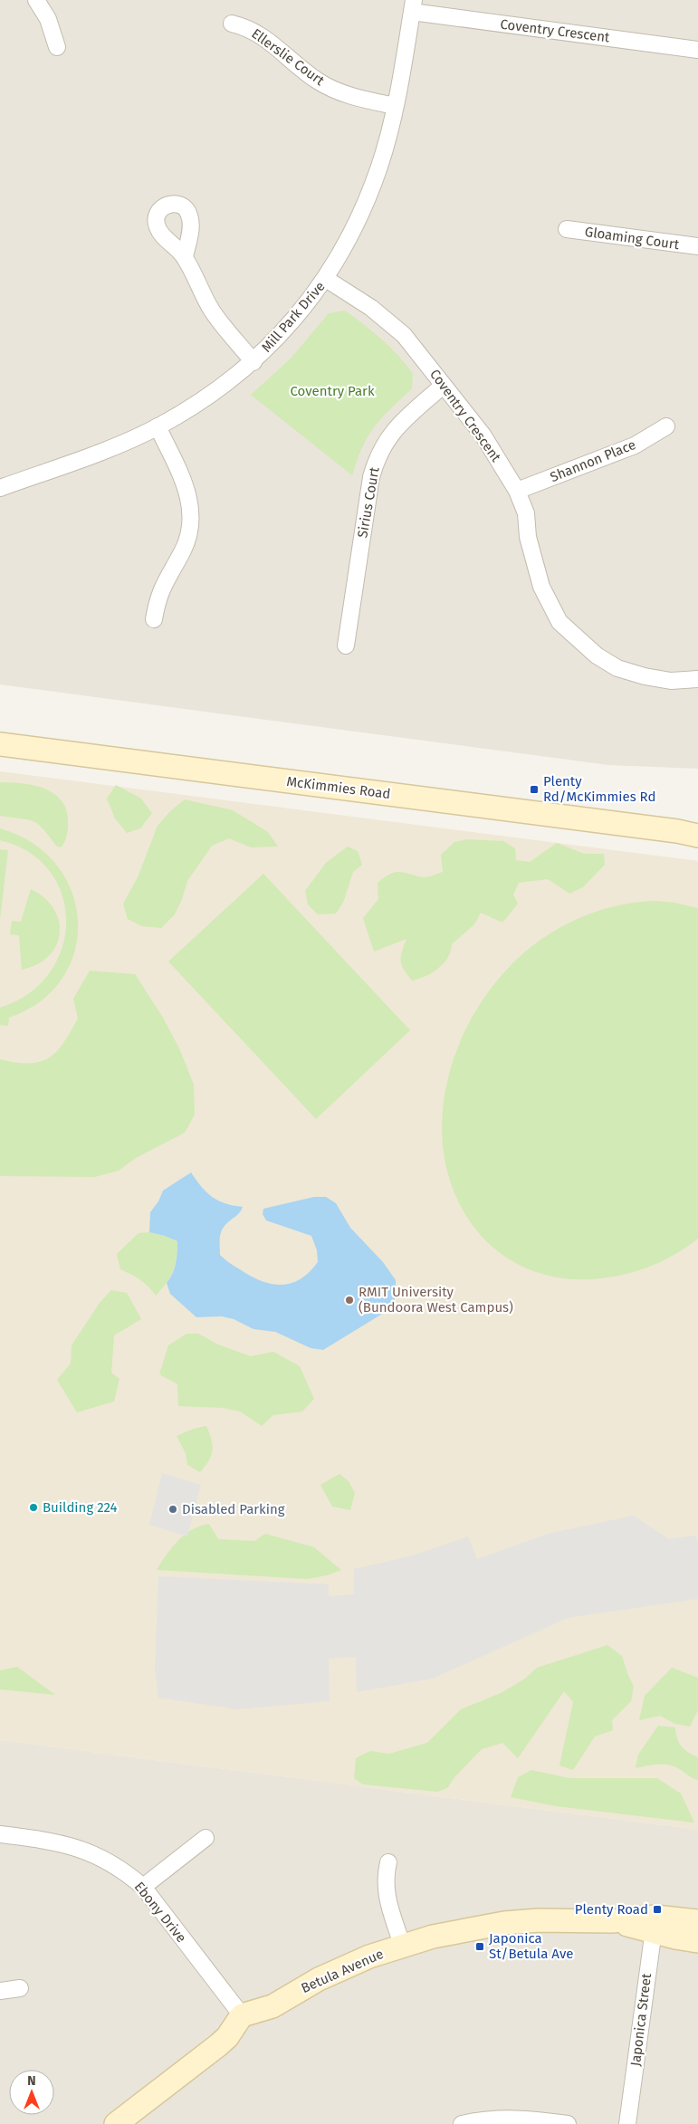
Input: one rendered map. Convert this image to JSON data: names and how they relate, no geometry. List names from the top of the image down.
{
  "streets": {
    "street": [
      "Coventry Crescent",
      "Ellerslie Court",
      "Gloaming Court",
      "Mill Park Drive",
      "Shannon Place",
      "Sirius Court",
      "McKimmies Road",
      "Ebony Drive",
      "Betula Avenue",
      "Japonica Street"
    ]
  },
  "crossings": [
    ["Coventry Crescent", "Mill Park Drive"],
    ["Coventry Crescent", "Shannon Place"],
    ["Coventry Crescent", "Sirius Court"],
    ["Ellerslie Court", "Mill Park Drive"],
    ["Ebony Drive", "Betula Avenue"],
    ["Betula Avenue", "Japonica Street"]
  ],
  "parks": ["Coventry Park"],
  "places": {
    "transit": ["Plenty Rd/McKimmies Rd", "Plenty Road", "Japonica St/Betula Ave"],
    "other": ["RMIT University (Bundoora West Campus)", "Building 224", "Disabled Parking"]
  },
  "north": "top"
}
